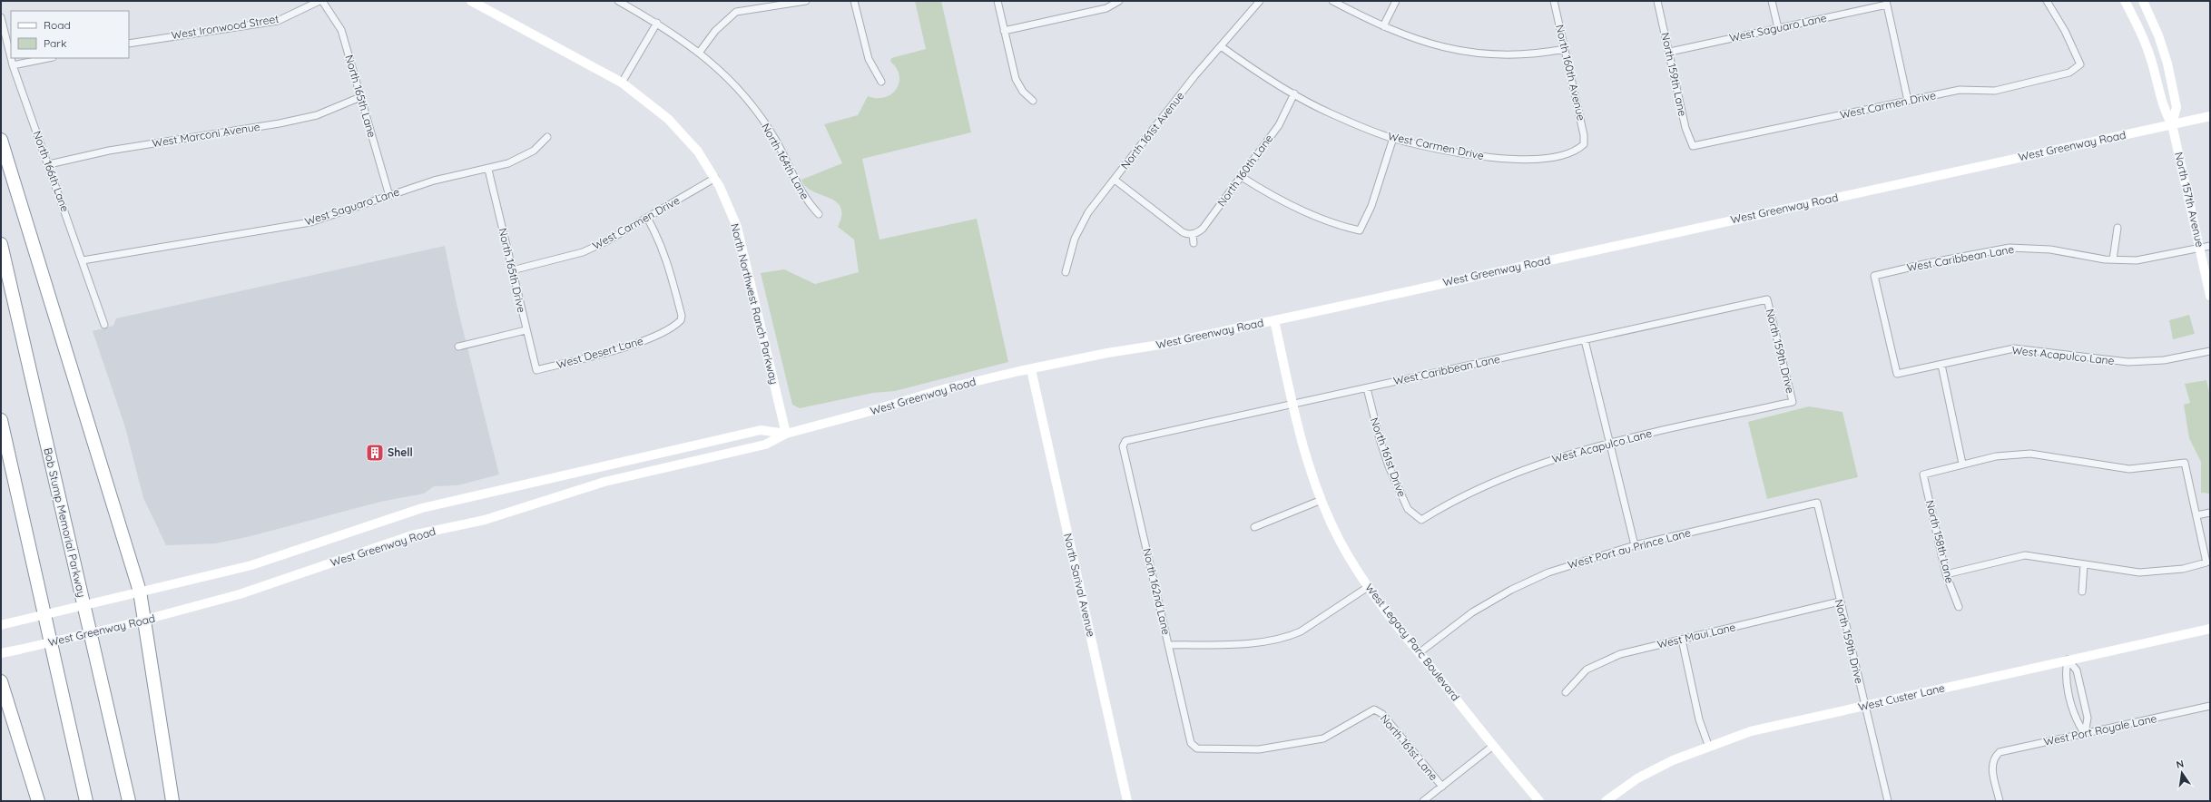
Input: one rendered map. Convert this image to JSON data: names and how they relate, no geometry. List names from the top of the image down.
{
  "streets": {
    "highway": ["Bob Stump Memorial Parkway"],
    "main road": [
      "West Greenway Road",
      "North 157th Avenue",
      "North Northwest Ranch Parkway",
      "North Sarival Avenue",
      "West Legacy Parc Boulevard",
      "West Custer Lane"
    ],
    "street": [
      "West Ironwood Street",
      "West Saguaro Lane",
      "North 160th Avenue",
      "North 159th Lane",
      "North 165th Lane",
      "West Carmen Drive",
      "North 161st Avenue",
      "West Marconi Avenue",
      "North 164th Lane",
      "North 160th Lane",
      "North 166th Lane",
      "West Caribbean Lane",
      "North 165th Drive",
      "North 159th Drive",
      "West Desert Lane",
      "West Acapulco Lane",
      "North 161st Drive",
      "North 158th Lane",
      "West Port au Prince Lane",
      "North 162nd Lane",
      "West Maui Lane",
      "West Port Royale Lane",
      "North 161st Lane"
    ]
  },
  "crossings": [
    ["West Ironwood Street", "North 165th Lane"],
    ["West Saguaro Lane", "North 159th Lane"],
    ["West Saguaro Lane", "North 165th Lane"],
    ["West Saguaro Lane", "North 166th Lane"],
    ["West Saguaro Lane", "North 165th Drive"],
    ["North 160th Avenue", "West Carmen Drive"],
    ["North 159th Lane", "West Carmen Drive"],
    ["North 165th Lane", "West Marconi Avenue"],
    ["West Carmen Drive", "North 161st Avenue"],
    ["West Carmen Drive", "North 160th Lane"],
    ["West Carmen Drive", "North 165th Drive"],
    ["West Carmen Drive", "North Northwest Ranch Parkway"],
    ["West Carmen Drive", "West Desert Lane"],
    ["West Marconi Avenue", "North 166th Lane"],
    ["West Greenway Road", "North 157th Avenue"],
    ["West Greenway Road", "North Northwest Ranch Parkway"],
    ["West Greenway Road", "North Sarival Avenue"],
    ["West Greenway Road", "West Legacy Parc Boulevard"],
    ["North 157th Avenue", "West Caribbean Lane"],
    ["West Caribbean Lane", "North 159th Drive"],
    ["West Caribbean Lane", "West Acapulco Lane"],
    ["West Caribbean Lane", "North 161st Drive"],
    ["West Caribbean Lane", "North 162nd Lane"],
    ["West Caribbean Lane", "West Legacy Parc Boulevard"],
    ["North 165th Drive", "West Desert Lane"],
    ["North 159th Drive", "West Acapulco Lane"],
    ["North 159th Drive", "West Port au Prince Lane"],
    ["North 159th Drive", "West Maui Lane"],
    ["North 159th Drive", "West Custer Lane"],
    ["West Acapulco Lane", "North 161st Drive"],
    ["West Port au Prince Lane", "West Legacy Parc Boulevard"],
    ["North 162nd Lane", "North 161st Lane"]
  ],
  "places": {
    "building": ["Shell"]
  },
  "legend": ["Road", "Park"],
  "north": "top"
}
